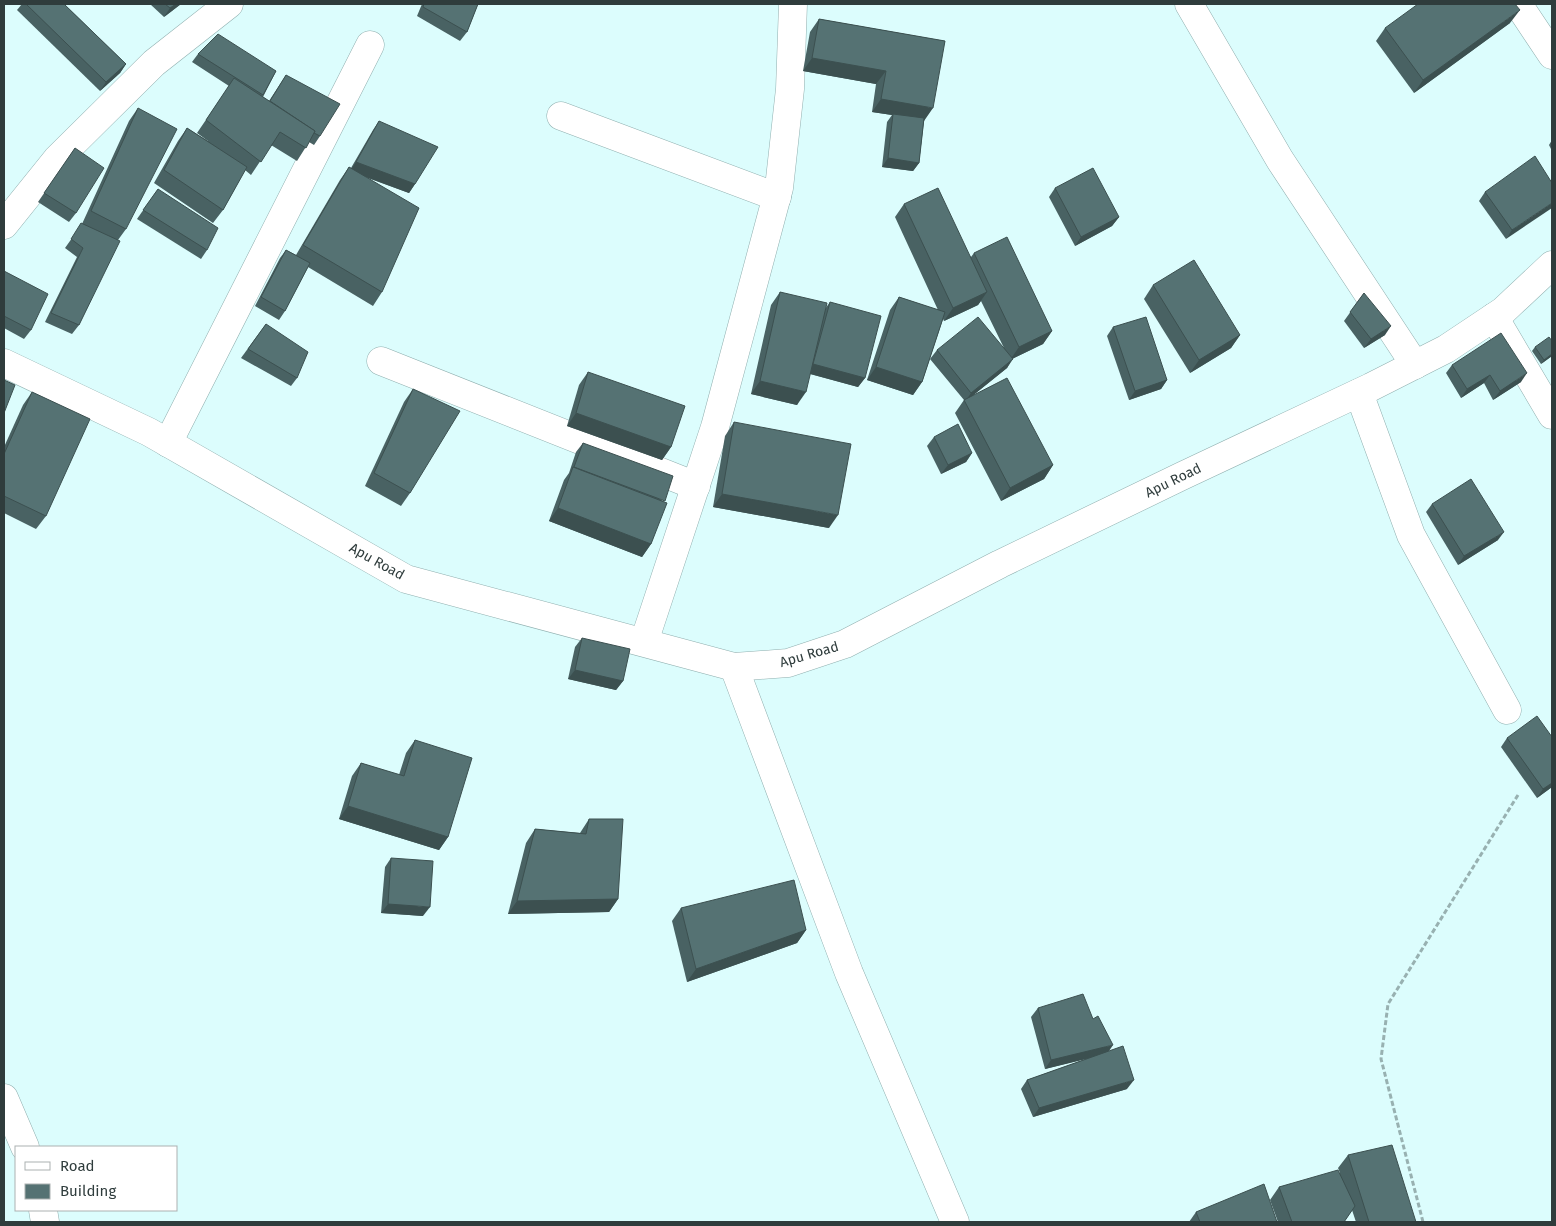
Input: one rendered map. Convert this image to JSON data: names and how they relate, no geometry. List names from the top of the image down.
{
  "streets": {
    "street": ["Apu Road"]
  },
  "legend": ["Road", "Building"]
}
